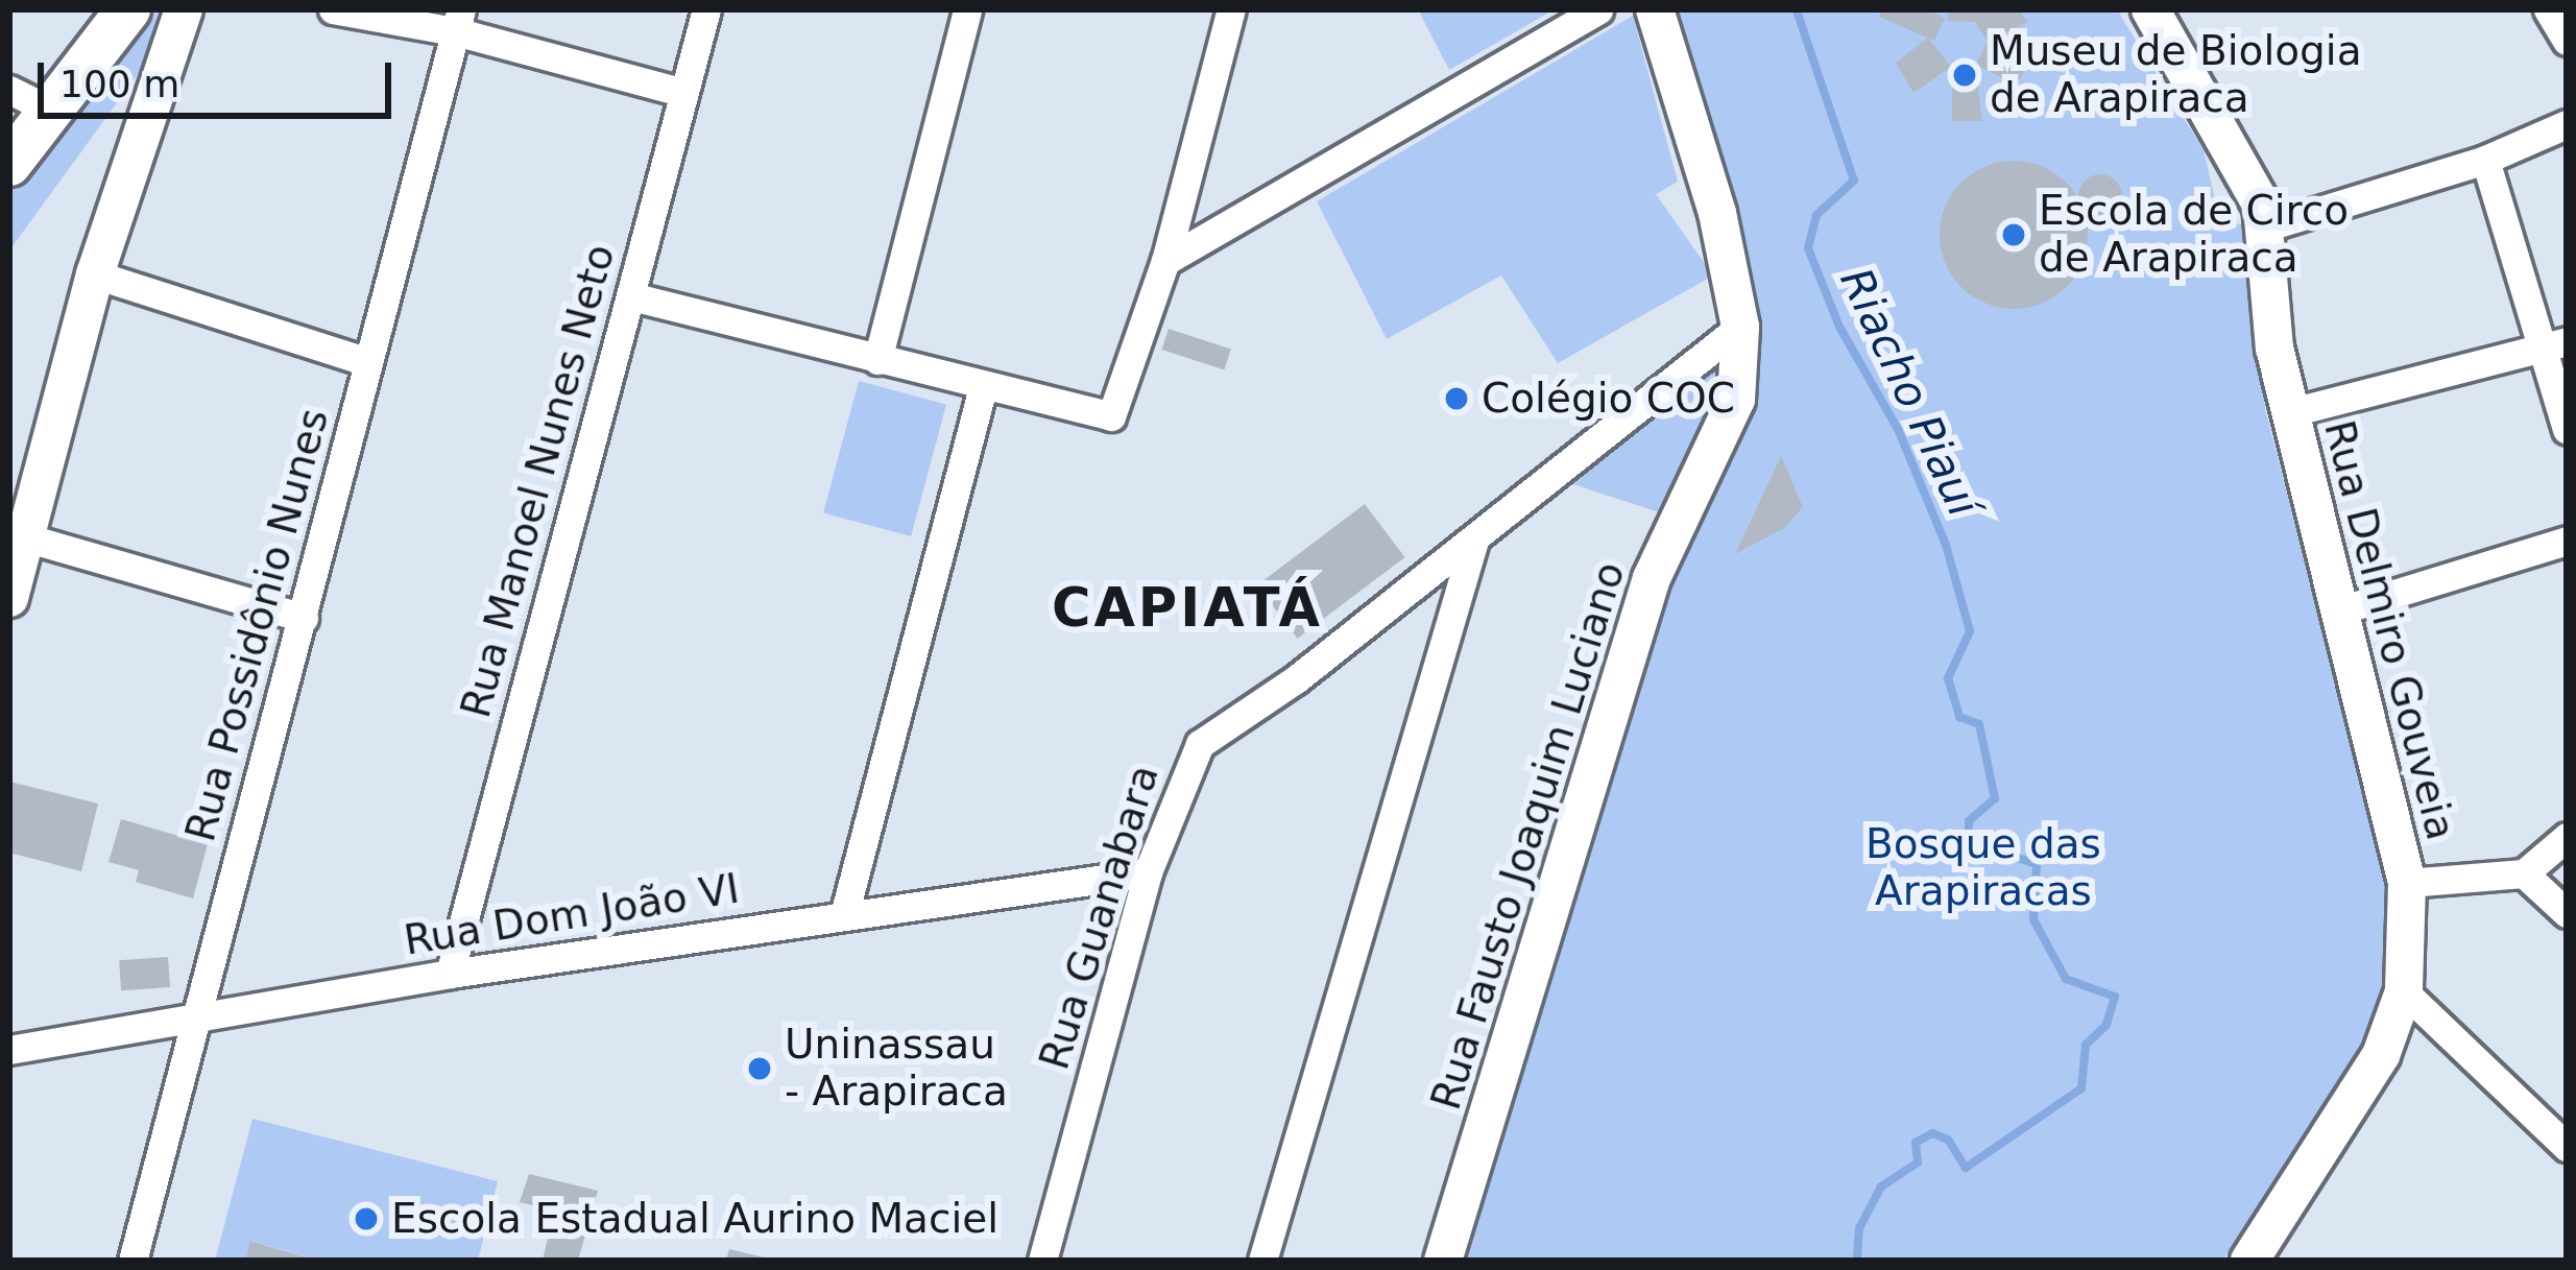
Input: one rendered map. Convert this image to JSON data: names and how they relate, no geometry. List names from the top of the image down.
{
  "streets": {
    "street": [
      "Rua Manoel Nunes Neto",
      "Rua Possidônio Nunes",
      "Rua Delmiro Gouveia",
      "Rua Fausto Joaquim Luciano",
      "Rua Dom João VI",
      "Rua Guanabara"
    ]
  },
  "crossings": [
    ["Rua Manoel Nunes Neto", "Rua Dom João VI"],
    ["Rua Possidônio Nunes", "Rua Dom João VI"],
    ["Rua Dom João VI", "Rua Guanabara"]
  ],
  "districts": ["CAPIATÁ"],
  "water": ["Riacho Piauí"],
  "parks": ["Bosque das Arapiracas"],
  "places": [
    "Museu de Biologia de Arapiraca",
    "Escola de Circo de Arapiraca",
    "Colégio COC",
    "Uninassau - Arapiraca",
    "Escola Estadual Aurino Maciel"
  ],
  "scale_bar": "100 m"
}
